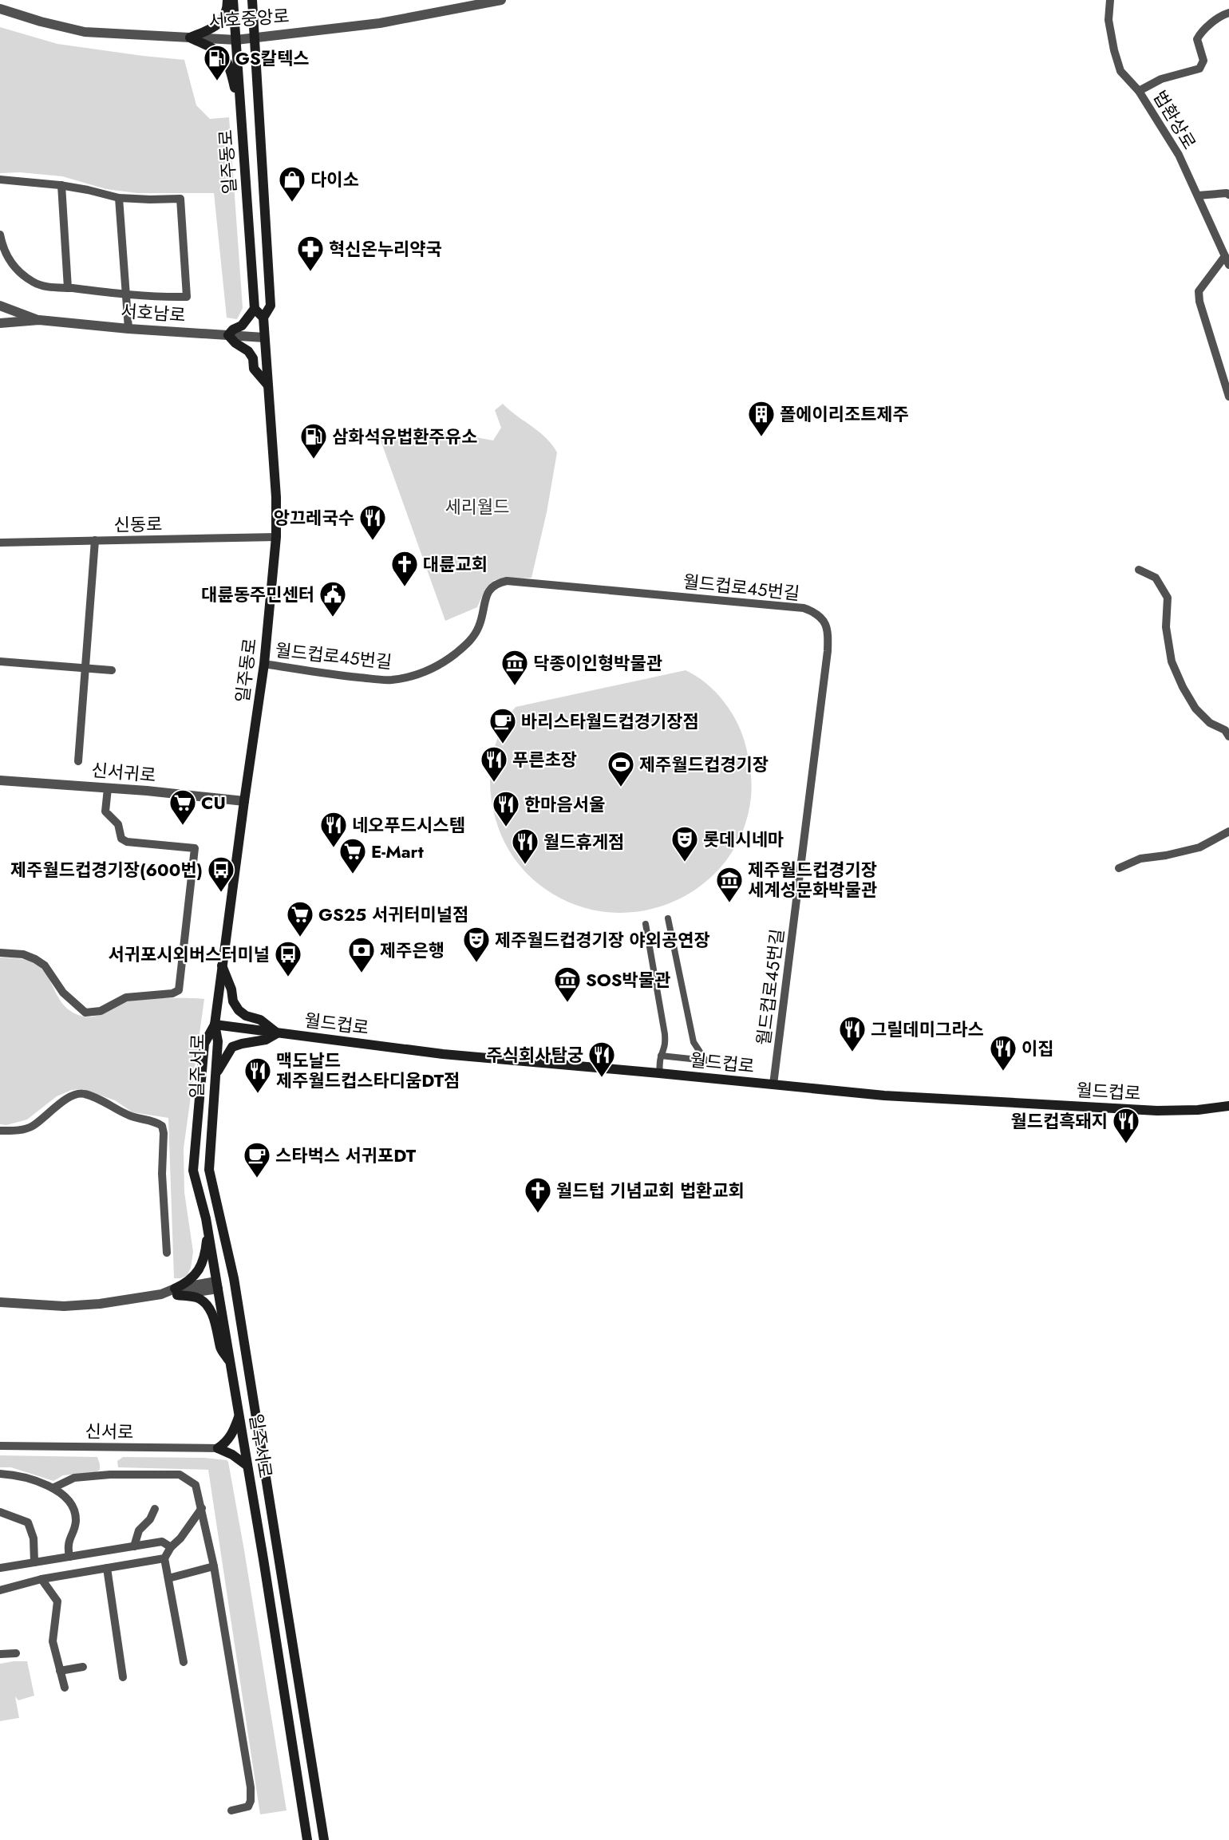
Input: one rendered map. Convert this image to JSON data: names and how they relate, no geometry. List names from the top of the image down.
{
  "streets": {
    "main road": ["일주동로", "월드컵로", "일주서로"],
    "street": [
      "서호중앙로",
      "법환상로",
      "서호남로",
      "신동로",
      "월드컵로45번길",
      "신서귀로",
      "신서로"
    ]
  },
  "crossings": [
    ["서호중앙로", "일주동로"],
    ["일주동로", "서호남로"],
    ["일주동로", "신동로"],
    ["일주동로", "월드컵로45번길"],
    ["일주동로", "신서귀로"],
    ["일주동로", "월드컵로"],
    ["일주동로", "일주서로"],
    ["월드컵로45번길", "월드컵로"],
    ["월드컵로", "일주서로"]
  ],
  "parks": ["세리월드"],
  "places": {
    "fuel station": ["GS칼텍스", "삼화석유법환주유소"],
    "shop": ["다이소"],
    "pharmacy": ["혁신온누리약국"],
    "building": ["폴에이리조트제주"],
    "restaurant": [
      "앙끄레국수",
      "푸른초장",
      "한마음서울",
      "네오푸드시스템",
      "월드휴게점",
      "그릴데미그라스",
      "이집",
      "주식회사탐궁",
      "맥도날드 제주월드컵스타디움DT점",
      "월드컵흑돼지"
    ],
    "church": ["대륜교회", "월드텁 기념교회 법환교회"],
    "public building": ["대륜동주민센터"],
    "museum": ["닥종이인형박물관", "제주월드컵경기장 세계성문화박물관", "SOS박물관"],
    "cafe": ["바리스타월드컵경기장점", "스타벅스 서귀포DT"],
    "sports": ["제주월드컵경기장"],
    "supermarket": ["CU", "E-Mart", "GS25 서귀터미널점"],
    "theatre": ["롯데시네마", "제주월드컵경기장 야외공연장"],
    "bus stop": ["제주월드컵경기장(600번)", "서귀포시외버스터미널"],
    "bank": ["제주은행"]
  }
}
